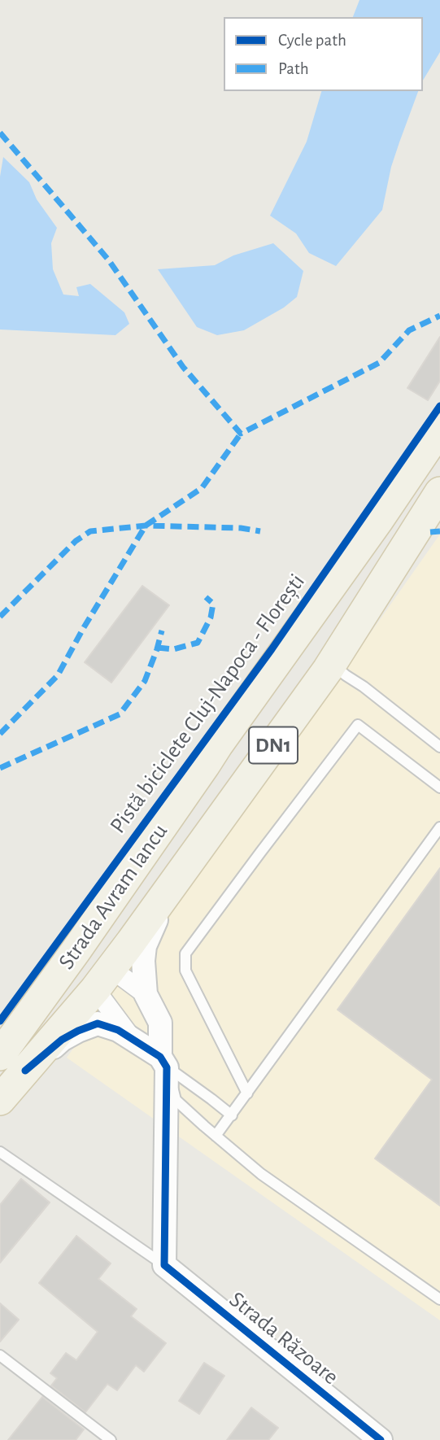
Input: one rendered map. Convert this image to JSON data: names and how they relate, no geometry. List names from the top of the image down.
{
  "streets": {
    "main road": ["DN1", "Strada Avram Iancu"],
    "street": ["Strada Răzoare"],
    "cycle path": ["Pistă biciclete Cluj-Napoca - Florești"]
  },
  "legend": ["Cycle path", "Path"]
}
